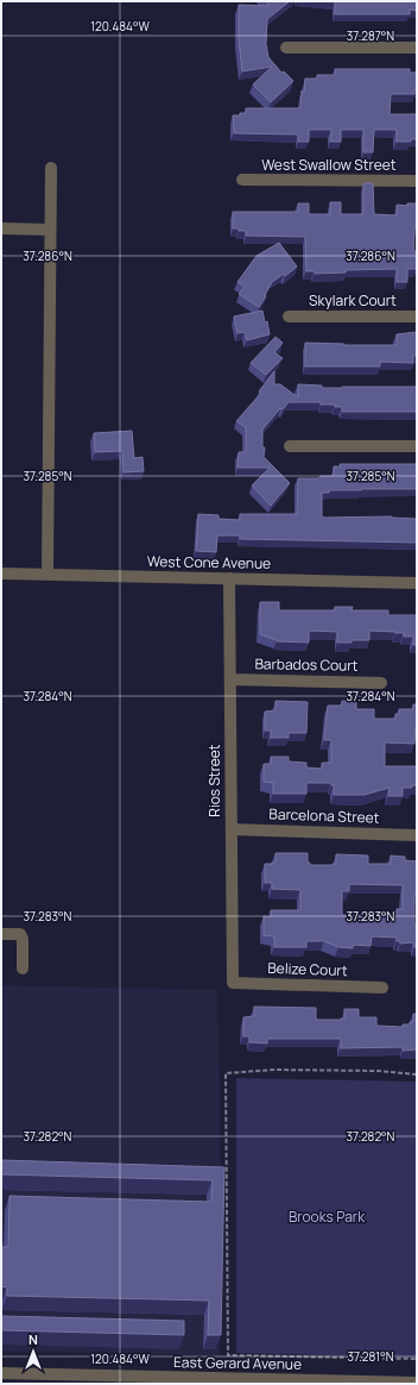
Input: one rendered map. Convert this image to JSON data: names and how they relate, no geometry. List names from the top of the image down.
{
  "streets": {
    "street": [
      "West Swallow Street",
      "Skylark Court",
      "West Cone Avenue",
      "Barbados Court",
      "Rios Street",
      "Barcelona Street",
      "Belize Court",
      "East Gerard Avenue"
    ]
  },
  "crossings": [
    ["West Cone Avenue", "Rios Street"],
    ["Barbados Court", "Rios Street"],
    ["Rios Street", "Barcelona Street"],
    ["Rios Street", "Belize Court"]
  ],
  "parks": ["Brooks Park"],
  "north": "top",
  "coordinates": [
    "120.484°W",
    "37.287°N",
    "37.286°N",
    "37.285°N",
    "37.284°N",
    "37.283°N",
    "37.282°N",
    "37.281°N"
  ]
}
